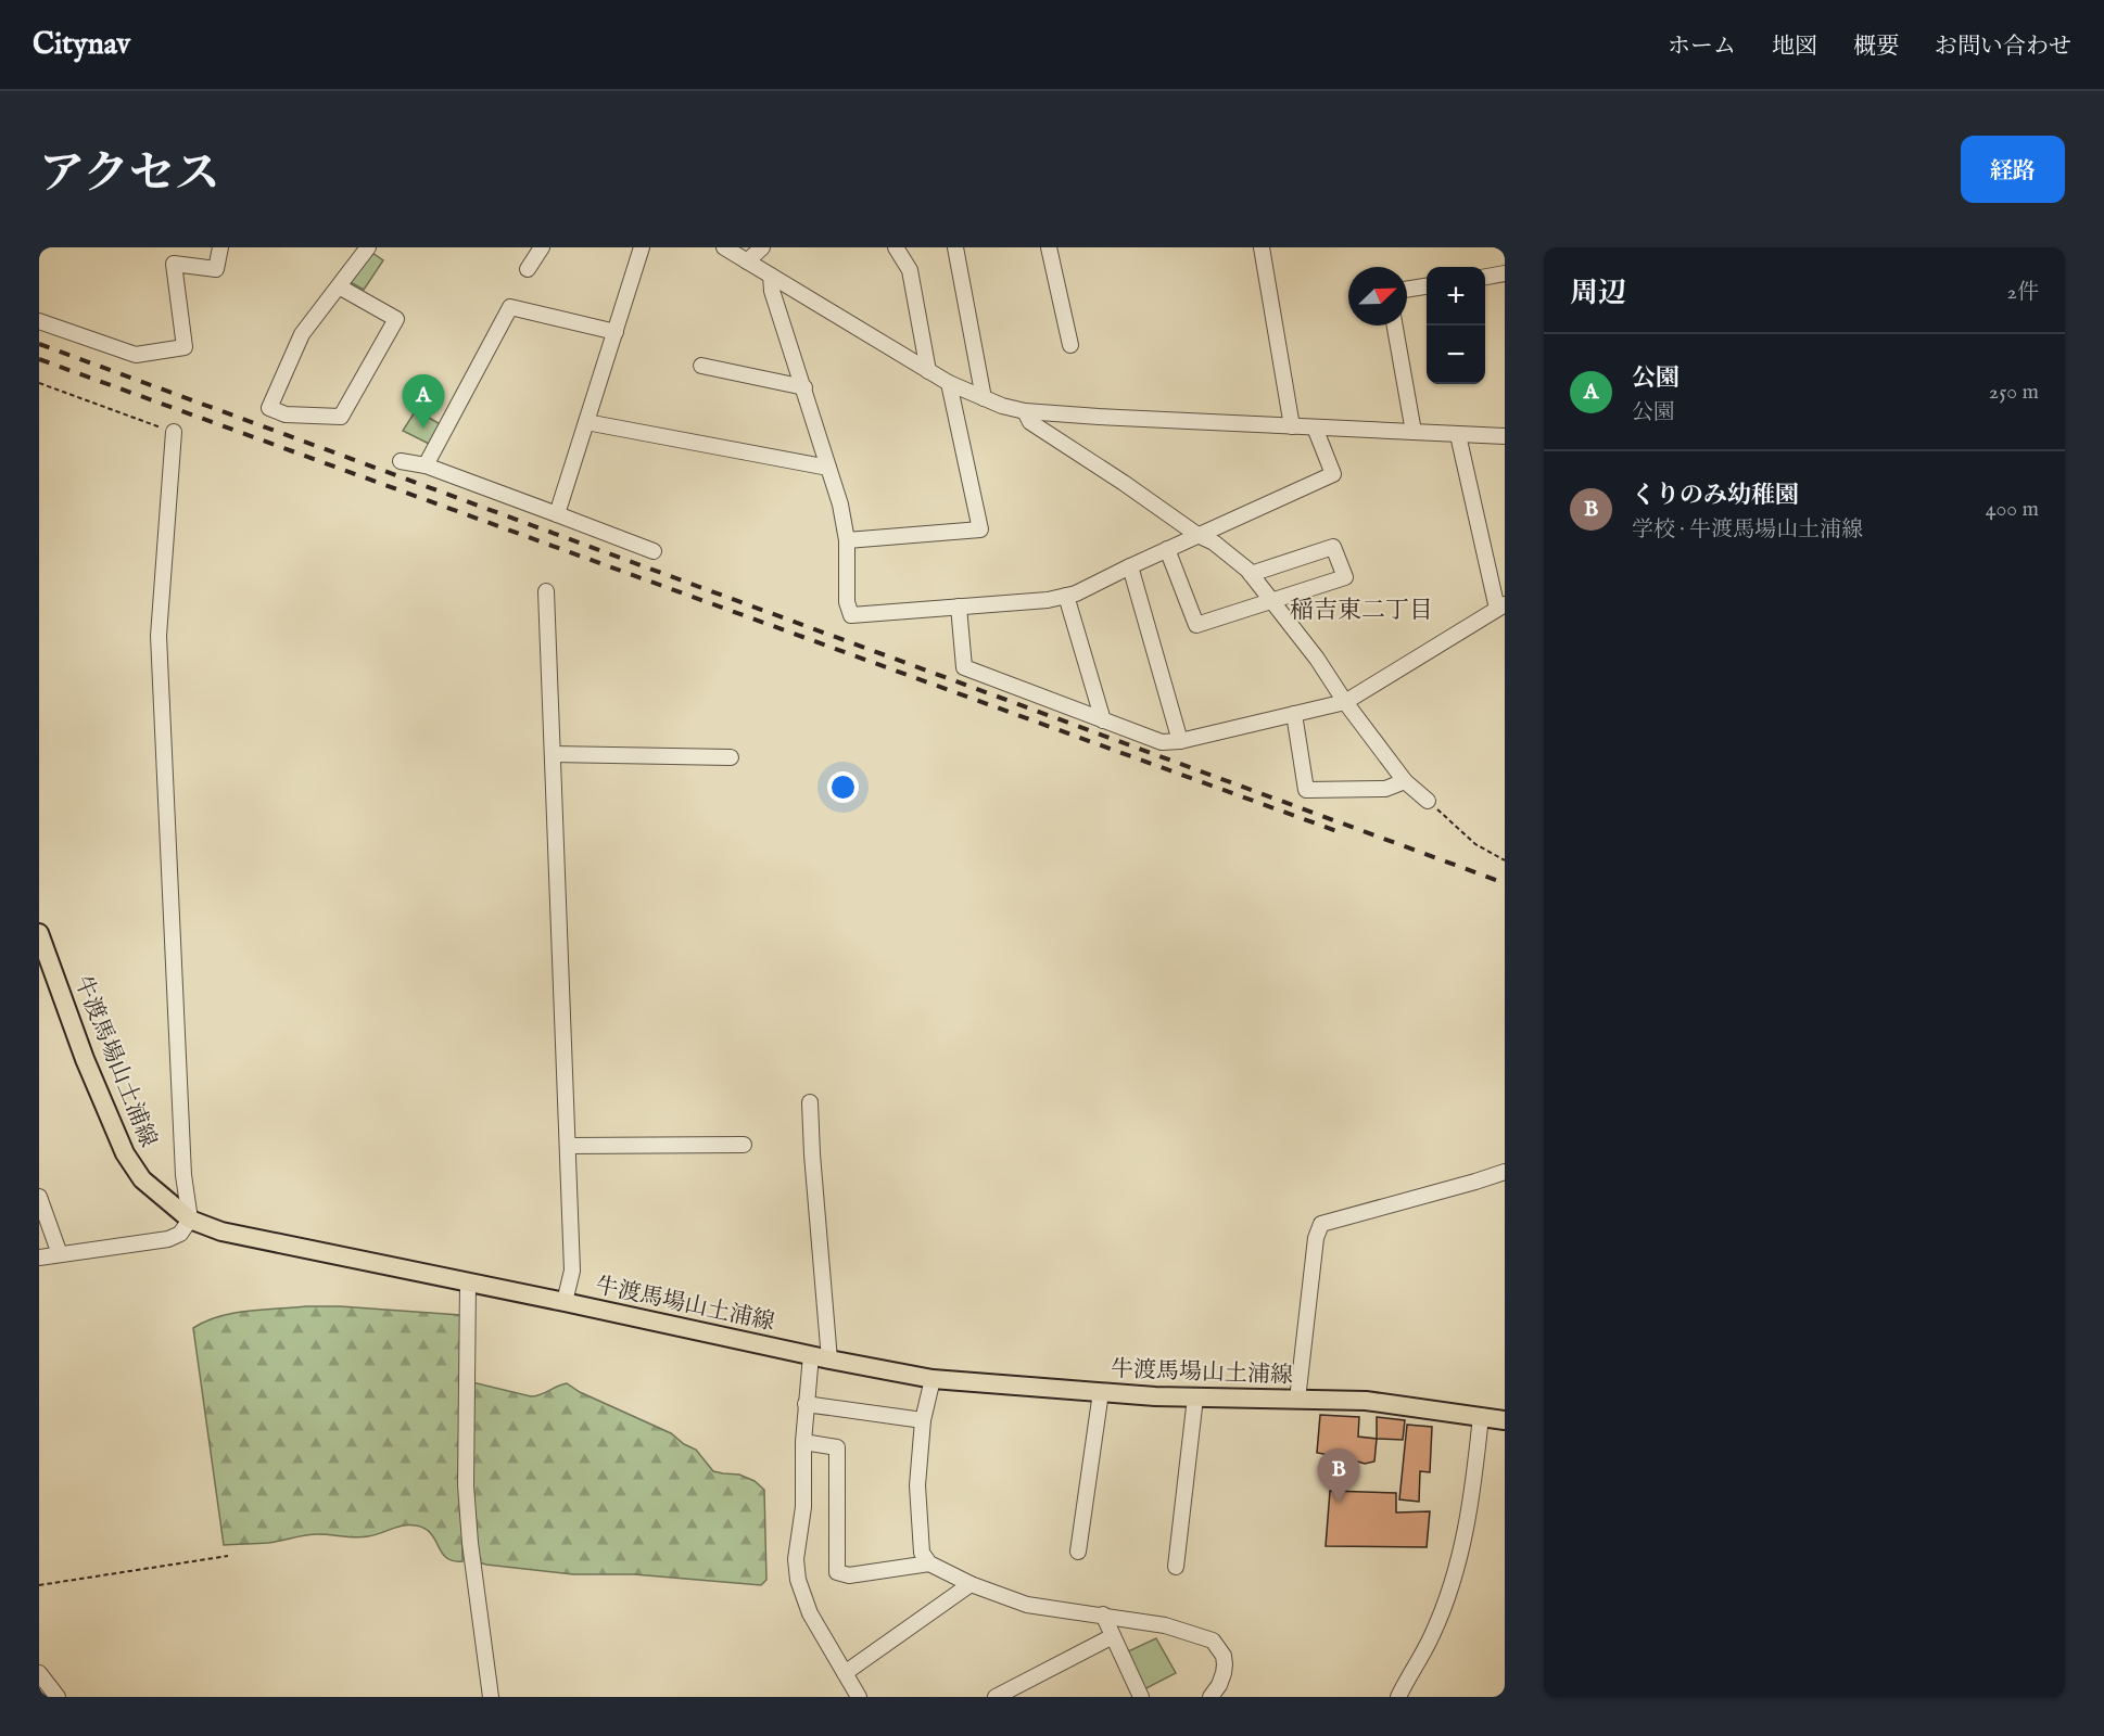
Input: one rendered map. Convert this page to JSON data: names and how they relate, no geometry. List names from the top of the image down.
{
  "streets": {
    "main road": ["牛渡馬場山土浦線"]
  },
  "districts": ["稲吉東二丁目"],
  "north": "top right",
  "page": {
    "header": "Citynav",
    "nav": [
      "ホーム",
      "地図",
      "概要",
      "お問い合わせ"
    ],
    "title": "アクセス",
    "buttons": "経路",
    "heading": ["周辺", "2件"],
    "map_buttons": ["+", "−"],
    "list": [
      {
        "mark": "A",
        "name": "公園",
        "note": "公園",
        "value": "250 m"
      },
      {
        "mark": "B",
        "name": "くりのみ幼稚園",
        "note": "学校 · 牛渡馬場山土浦線",
        "value": "400 m"
      }
    ],
    "pins": ["A", "B"]
  }
}
